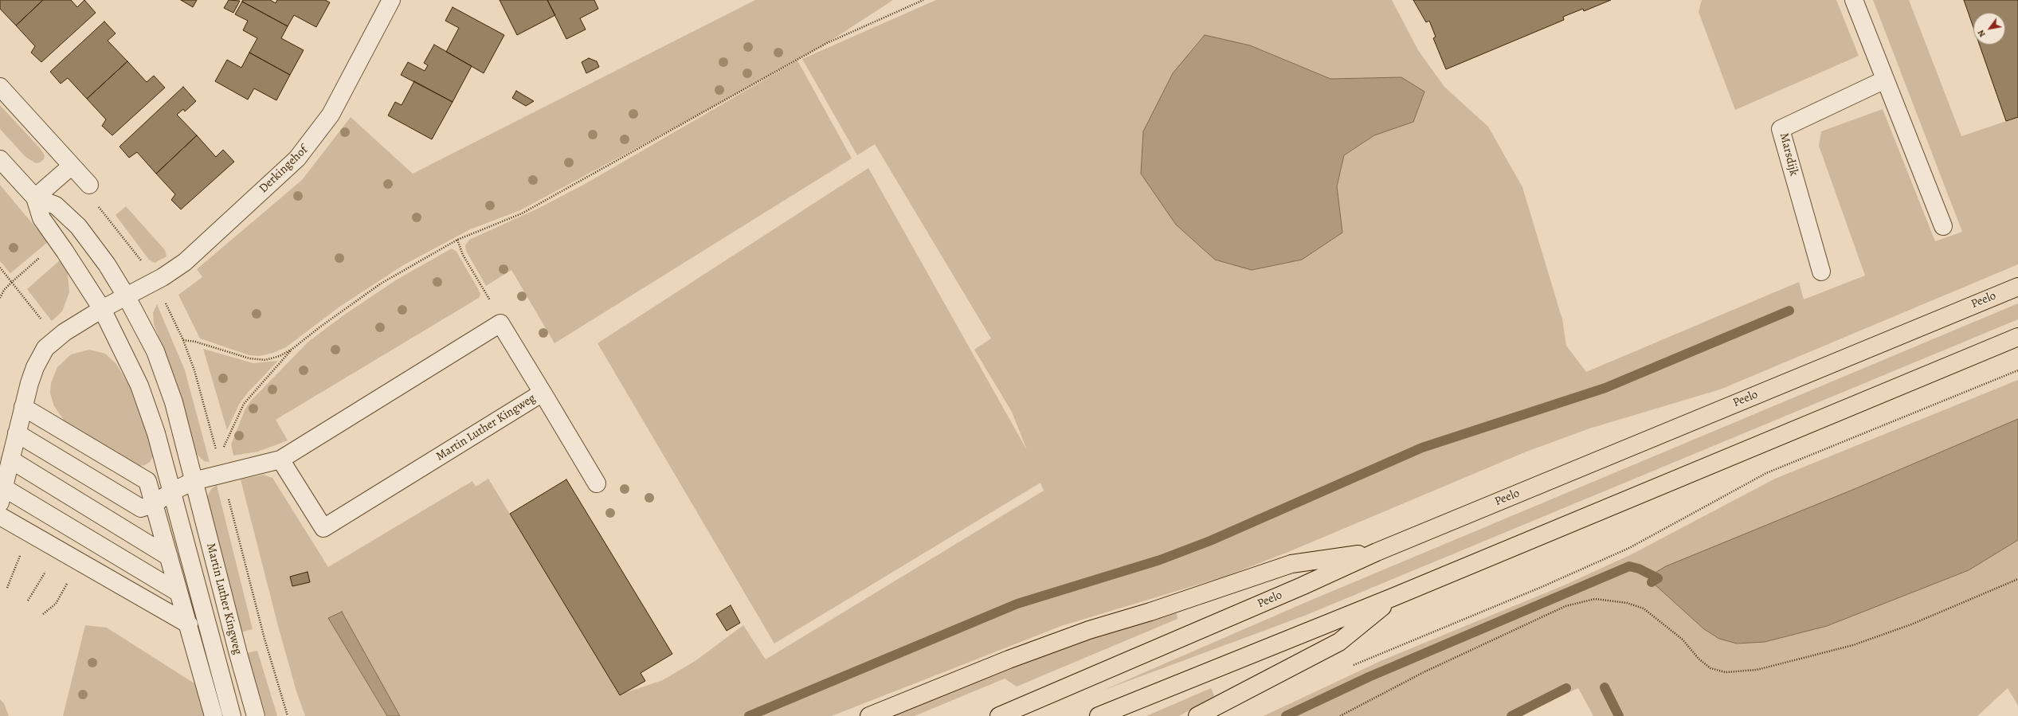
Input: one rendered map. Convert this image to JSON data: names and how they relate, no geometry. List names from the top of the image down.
{
  "streets": {
    "main road": ["Peelo"],
    "street": ["Marsdijk", "Derkingehof", "Martin Luther Kingweg"]
  },
  "crossings": [
    ["Derkingehof", "Martin Luther Kingweg"]
  ],
  "north": "bottom left"
}
